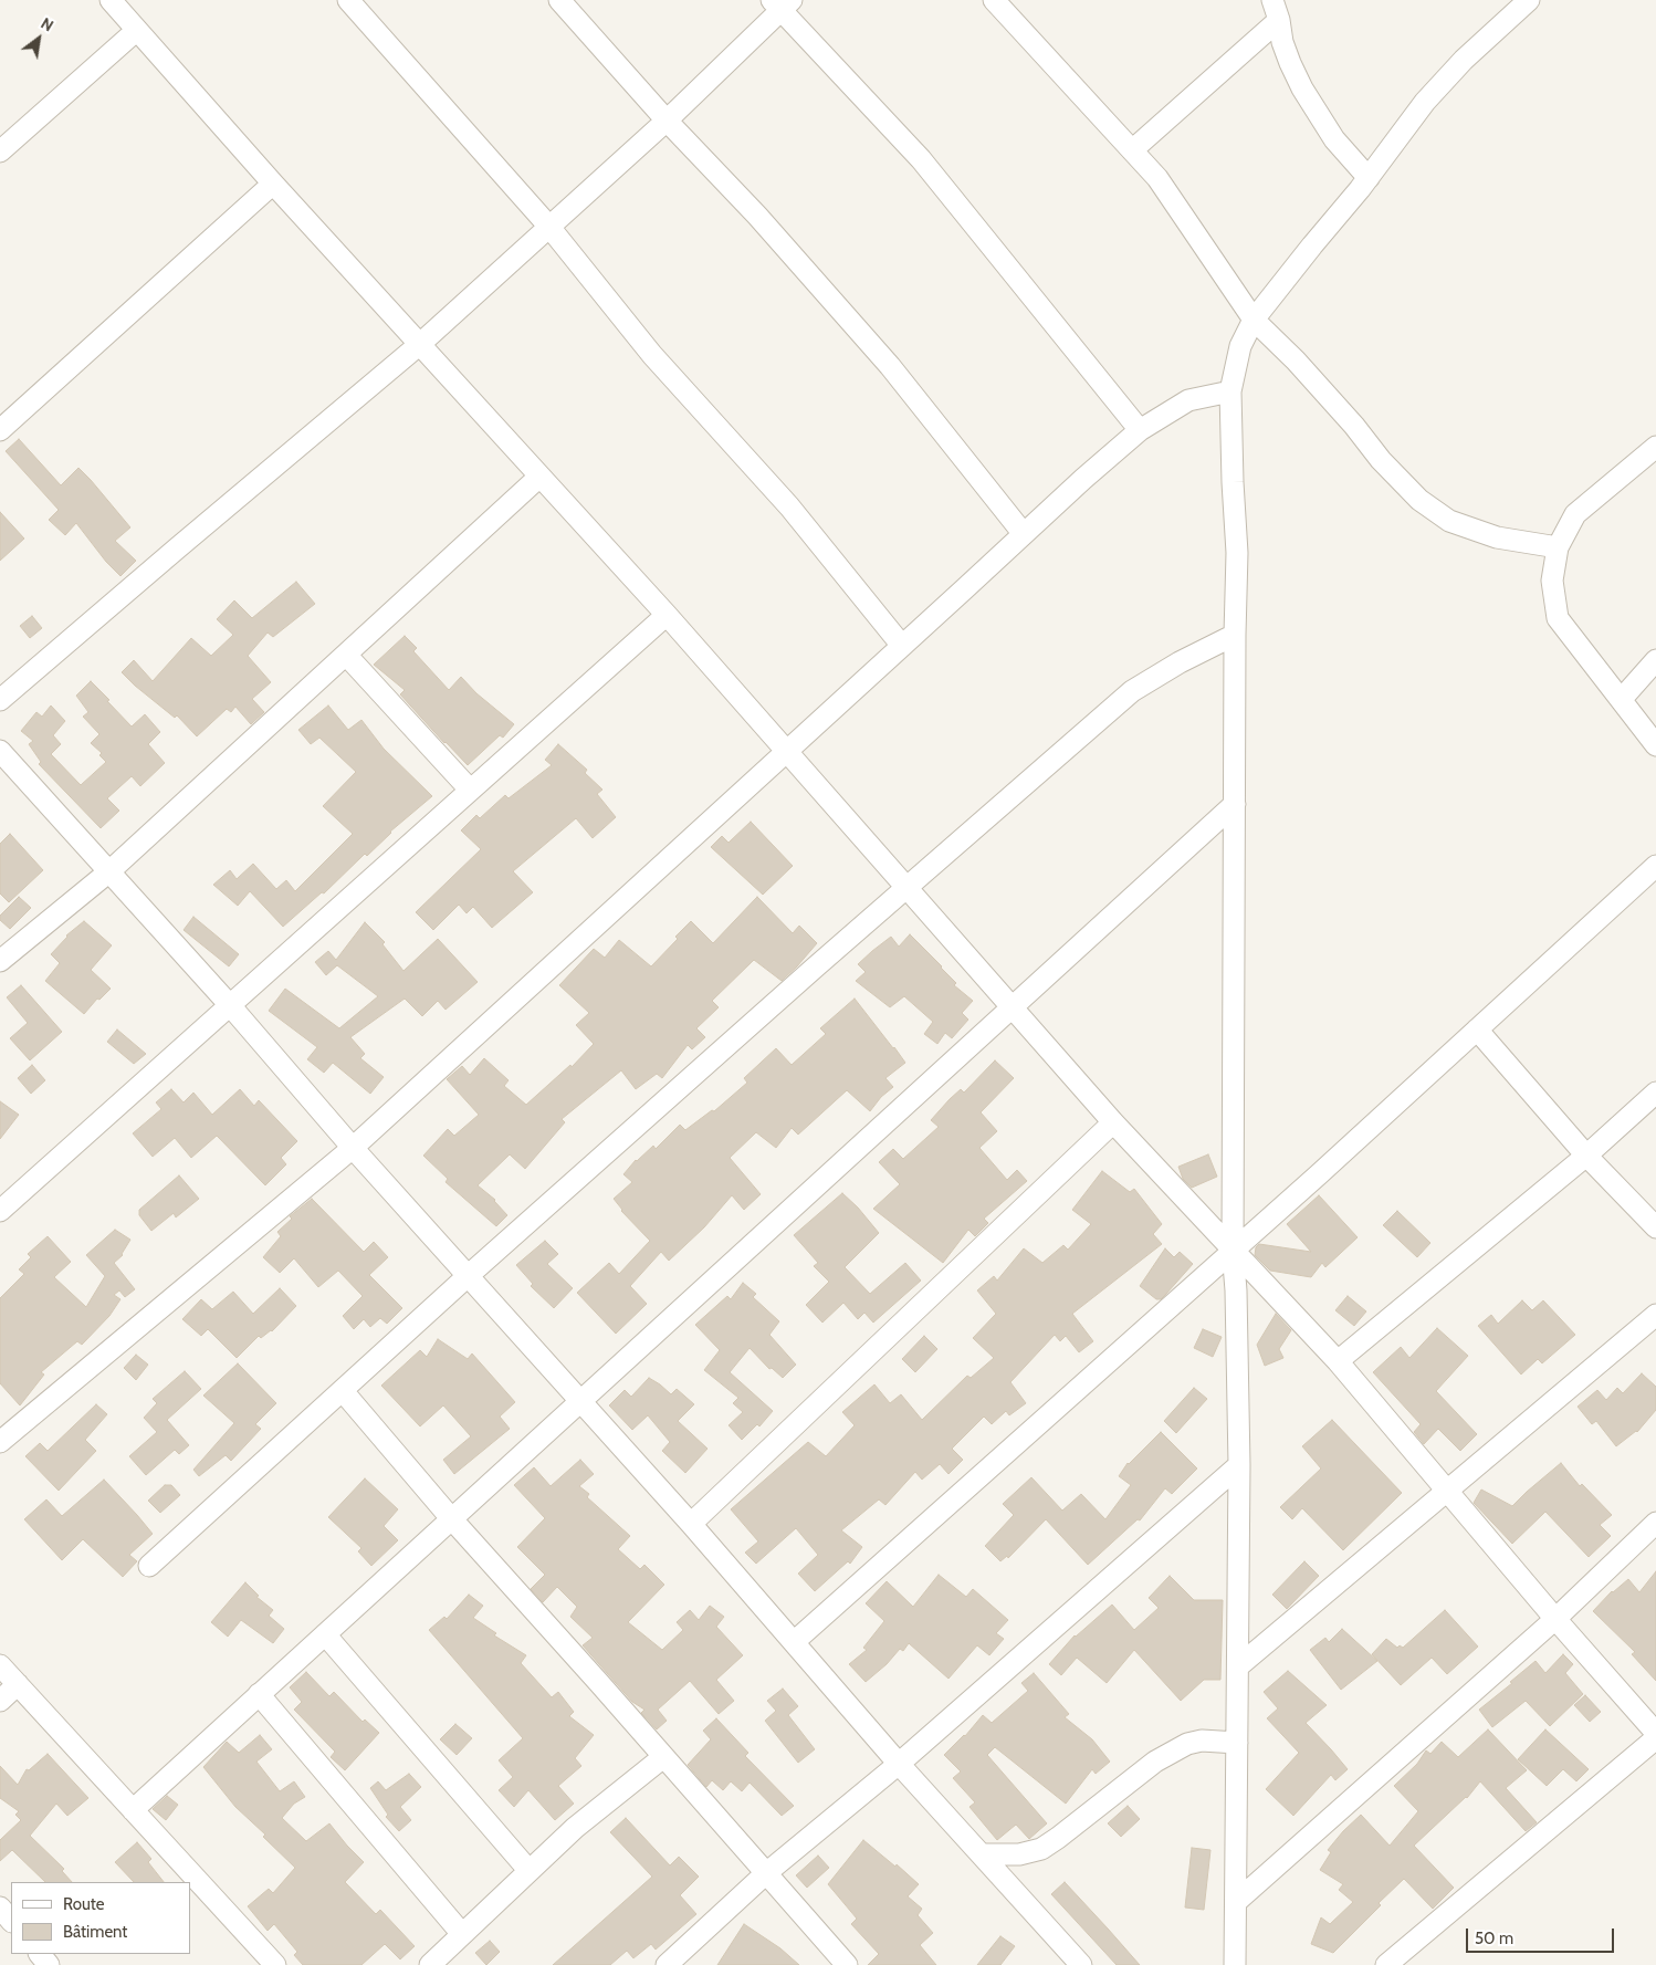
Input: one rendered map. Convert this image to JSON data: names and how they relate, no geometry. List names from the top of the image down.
{
  "legend": ["Route", "Bâtiment"],
  "scale_bar": "50 m",
  "north": "top right"
}
